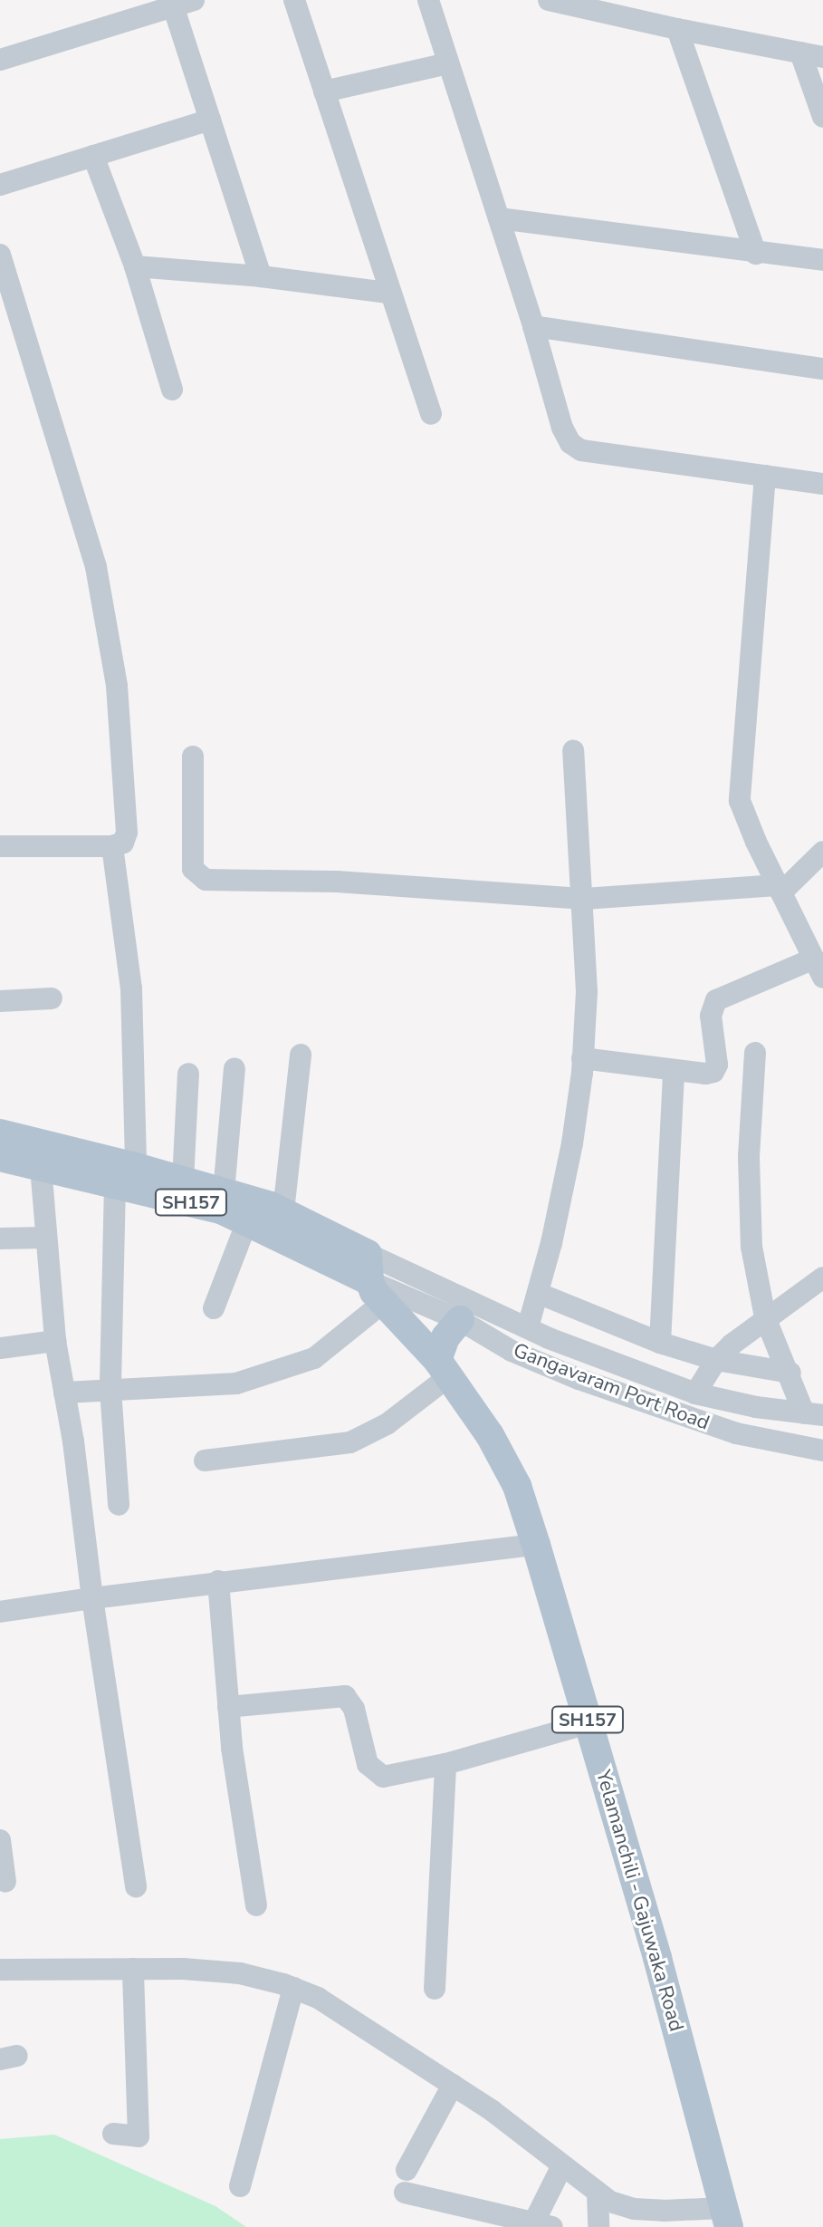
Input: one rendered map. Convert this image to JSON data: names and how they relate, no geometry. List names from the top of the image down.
{
  "streets": {
    "main road": ["SH157", "Yelamanchili - Gajuwaka Road"],
    "street": ["Gangavaram Port Road"]
  },
  "crossings": [
    ["Gangavaram Port Road", "Yelamanchili - Gajuwaka Road"]
  ]
}
